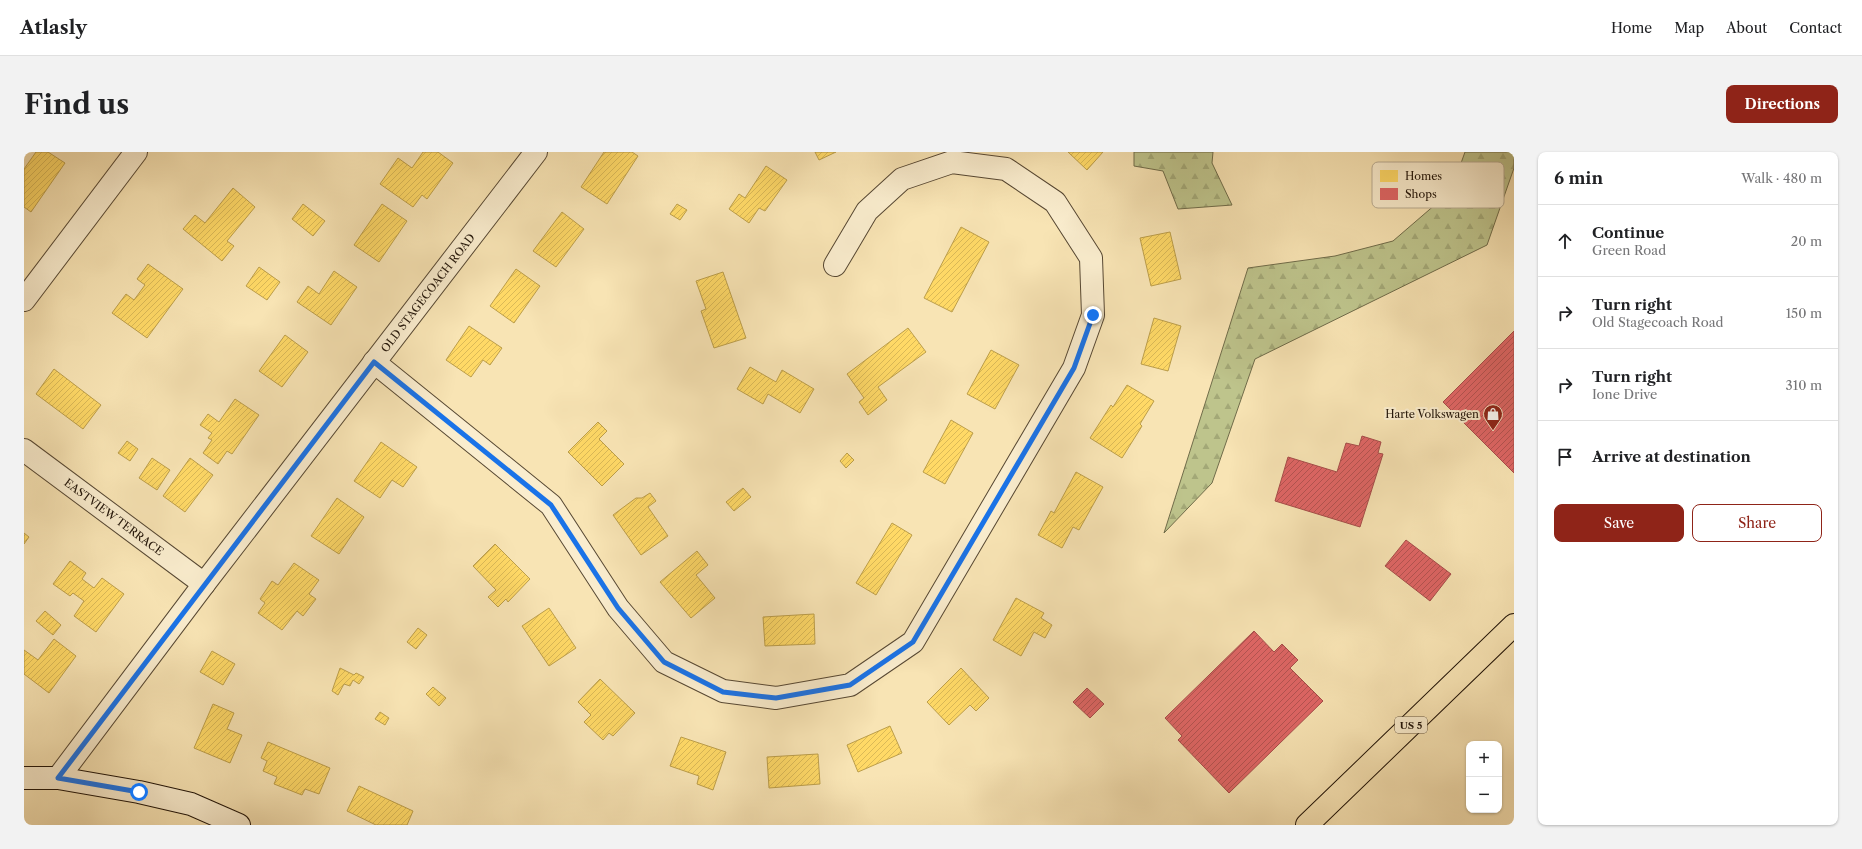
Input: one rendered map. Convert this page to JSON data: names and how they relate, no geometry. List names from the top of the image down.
{
  "streets": {
    "main road": ["US 5"],
    "street": ["OLD STAGECOACH ROAD", "EASTVIEW TERRACE"]
  },
  "crossings": [
    ["OLD STAGECOACH ROAD", "EASTVIEW TERRACE"]
  ],
  "places": {
    "shop": ["Harte Volkswagen"]
  },
  "legend": ["Homes", "Shops"],
  "page": {
    "header": "Atlasly",
    "nav": [
      "Home",
      "Map",
      "About",
      "Contact"
    ],
    "buttons": [
      "Directions",
      ["Save", "Share"]
    ],
    "title": "Find us",
    "heading": ["6 min", "Walk · 480 m"],
    "list": [
      ["Continue", "Green Road", "20 m"],
      ["Turn right", "Old Stagecoach Road", "150 m"],
      ["Turn right", "Ione Drive", "310 m"],
      "Arrive at destination"
    ],
    "map_buttons": ["+", "−"]
  }
}
